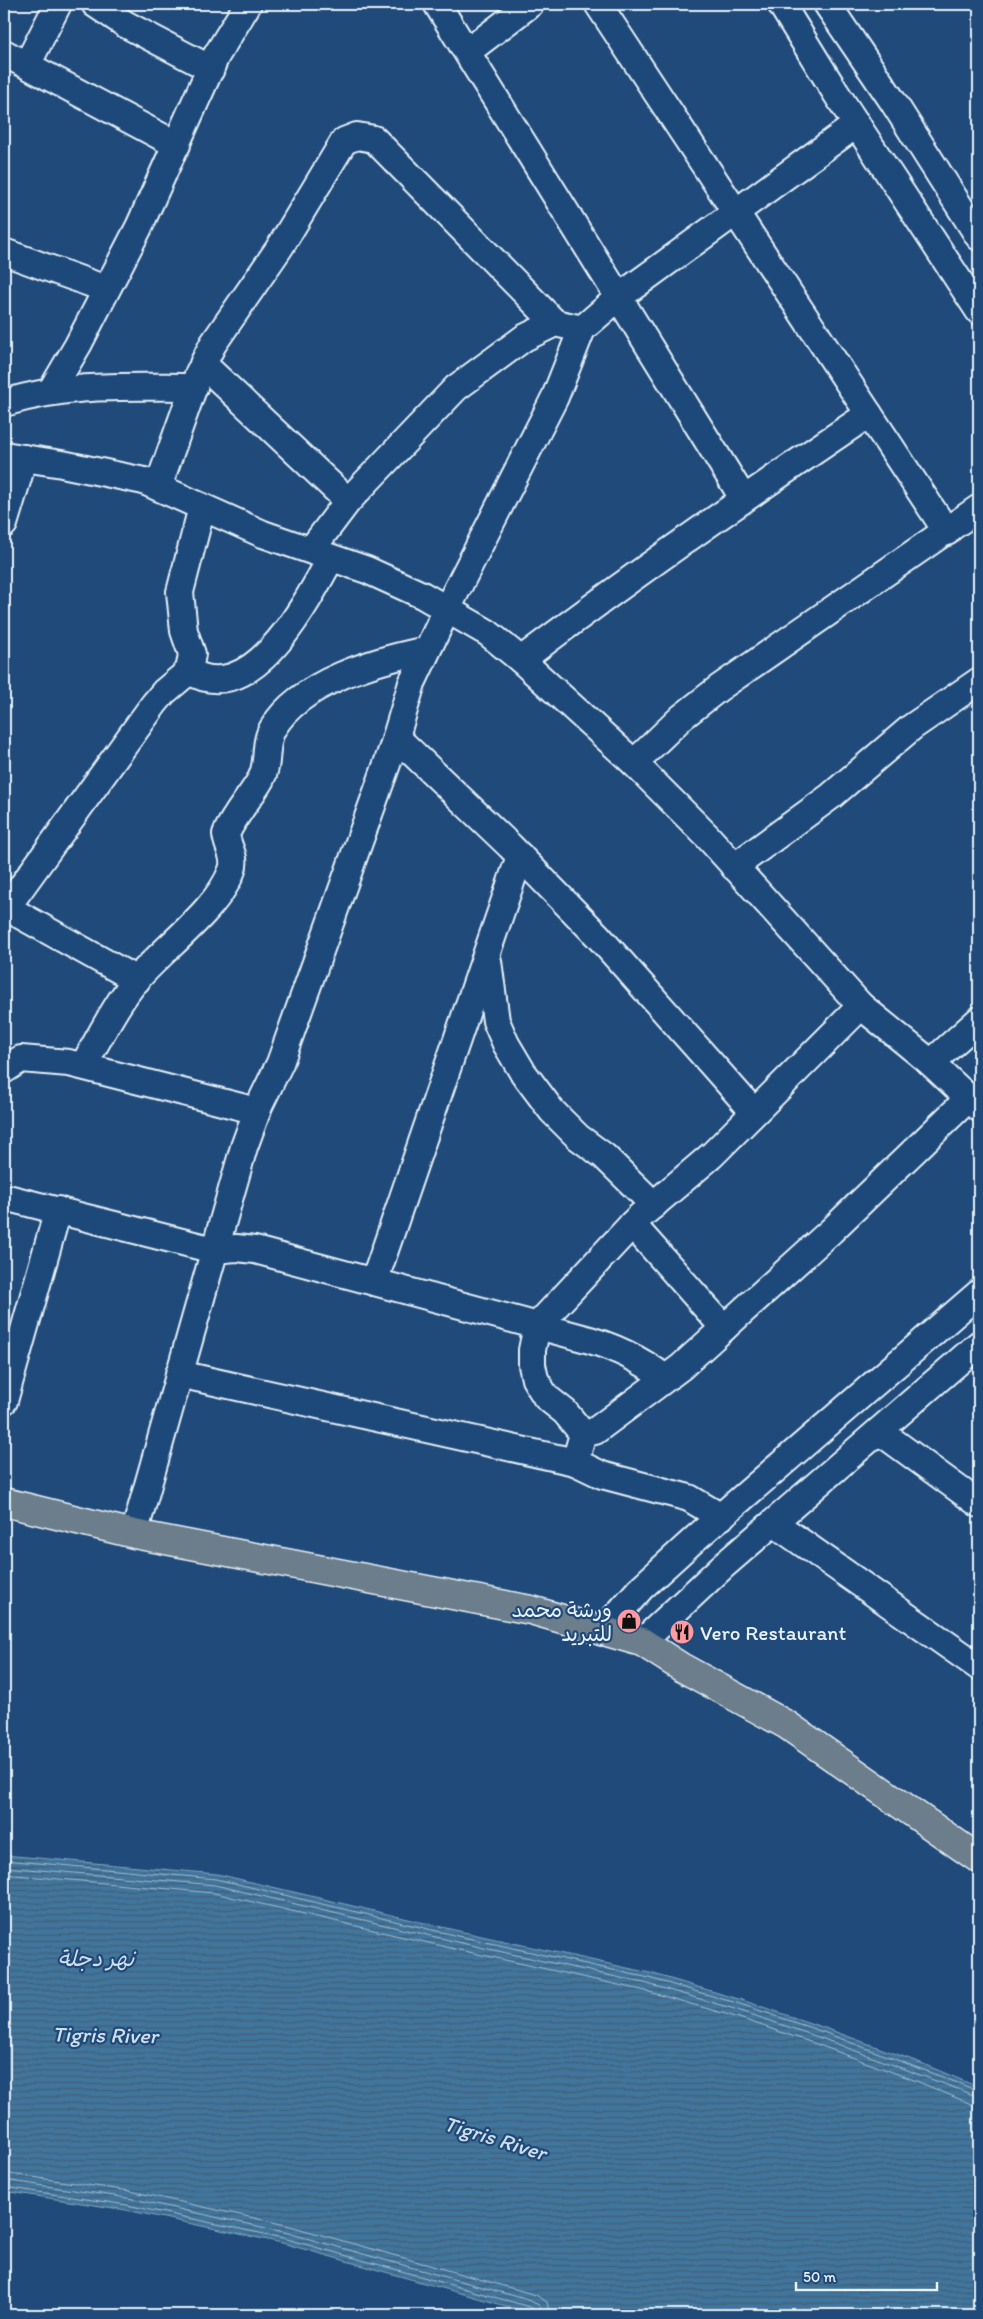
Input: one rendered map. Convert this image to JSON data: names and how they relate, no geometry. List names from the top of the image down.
{
  "water": ["نهر دجلة", "Tigris River"],
  "places": {
    "shop": ["ورشة محمد للتبريد"],
    "restaurant": ["Vero Restaurant"]
  },
  "scale_bar": "50 m"
}
